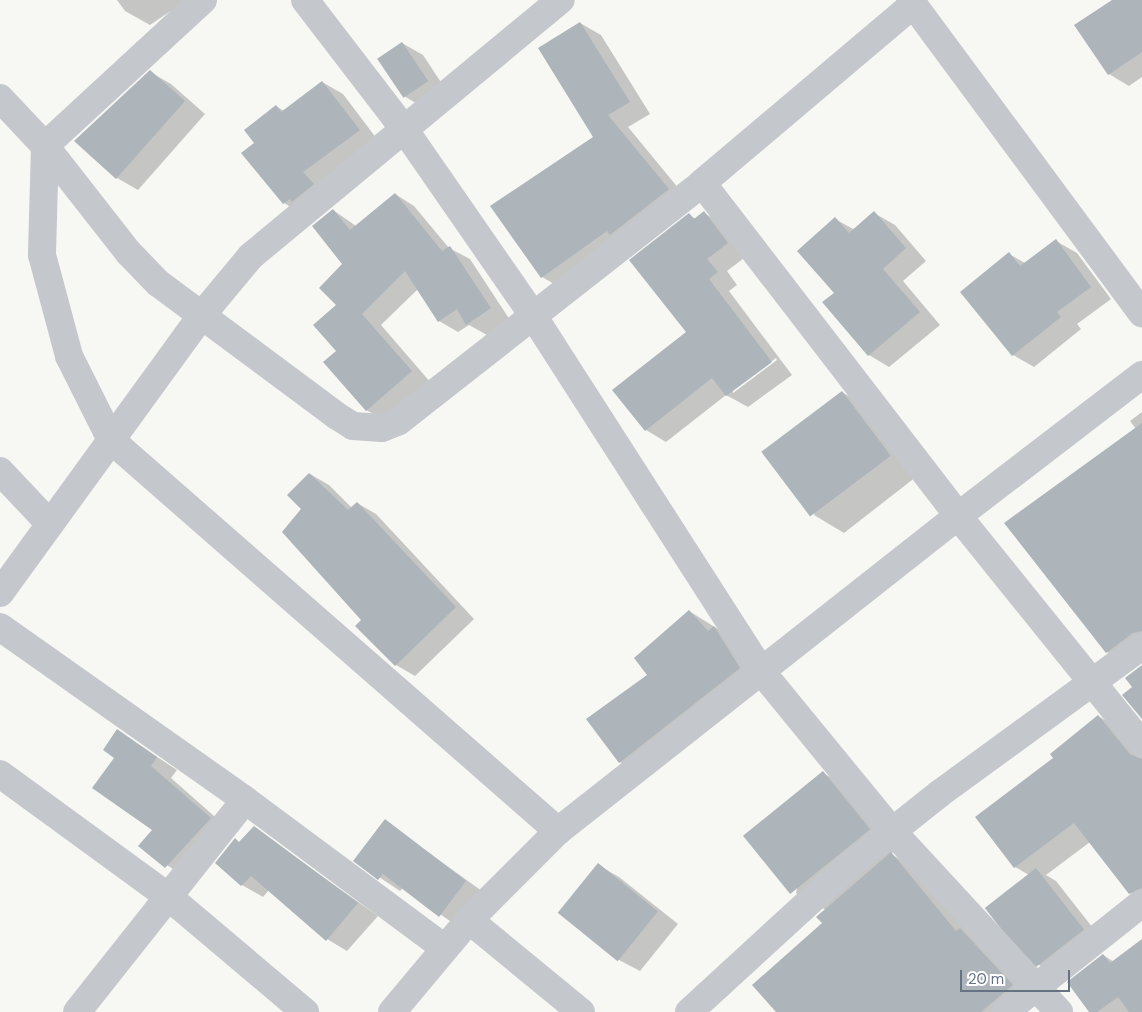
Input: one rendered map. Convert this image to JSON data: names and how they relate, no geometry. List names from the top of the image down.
{
  "scale_bar": "20 m"
}
